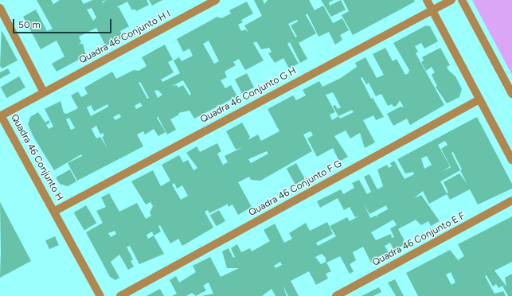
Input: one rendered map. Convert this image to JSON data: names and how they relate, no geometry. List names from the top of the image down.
{
  "streets": {
    "street": [
      "Quadra 46 Conjunto H I",
      "Quadra 46 Conjunto G H",
      "Quadra 46 Conjunto H",
      "Quadra 46 Conjunto F G",
      "Quadra 46 Conjunto E F"
    ]
  },
  "crossings": [
    ["Quadra 46 Conjunto H I", "Quadra 46 Conjunto H"],
    ["Quadra 46 Conjunto G H", "Quadra 46 Conjunto H"]
  ],
  "scale_bar": "50 m"
}
